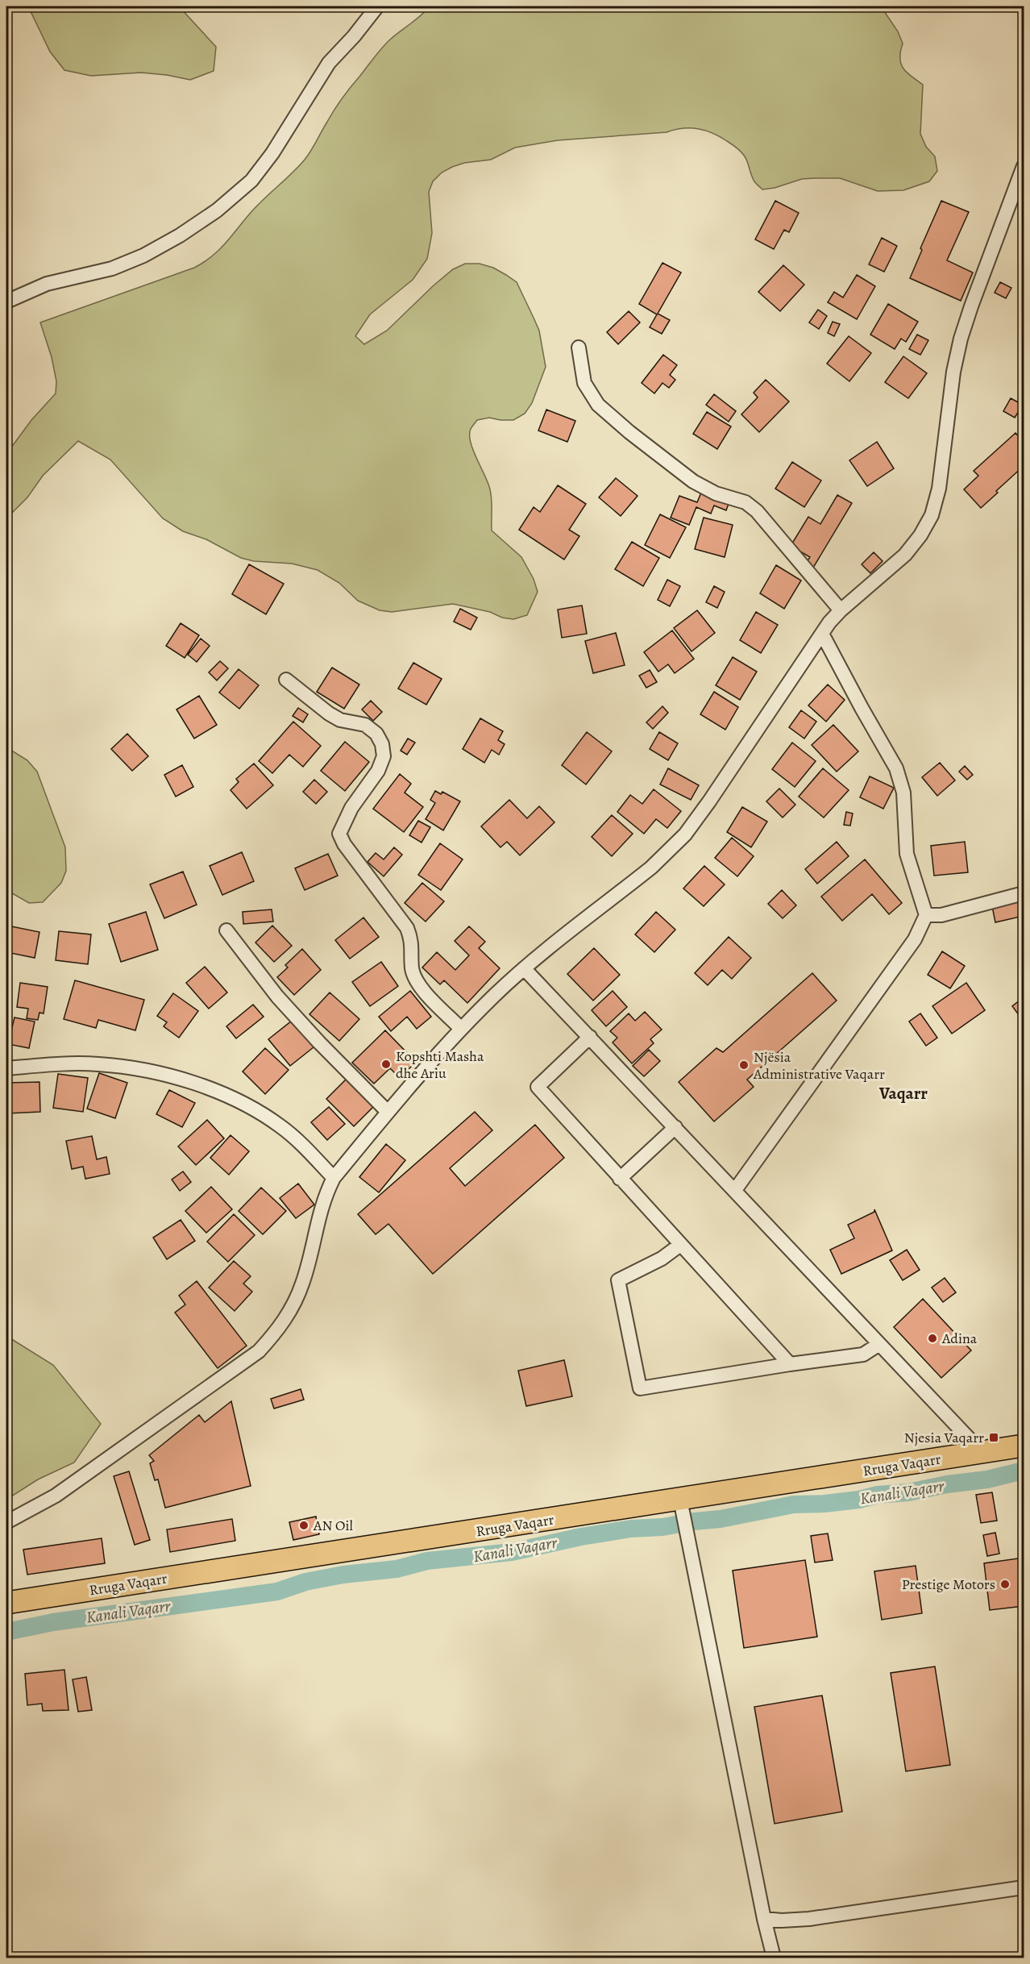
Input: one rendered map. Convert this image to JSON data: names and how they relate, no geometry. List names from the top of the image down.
{
  "streets": {
    "main road": ["Rruga Vaqarr"]
  },
  "districts": ["Vaqarr"],
  "water": ["Kanali Vaqarr"],
  "places": {
    "other": [
      "Kopshti Masha dhe Ariu",
      "Njësia Administrative Vaqarr",
      "Adina",
      "AN Oil",
      "Prestige Motors"
    ],
    "transit": ["Njesia Vaqarr"]
  }
}
